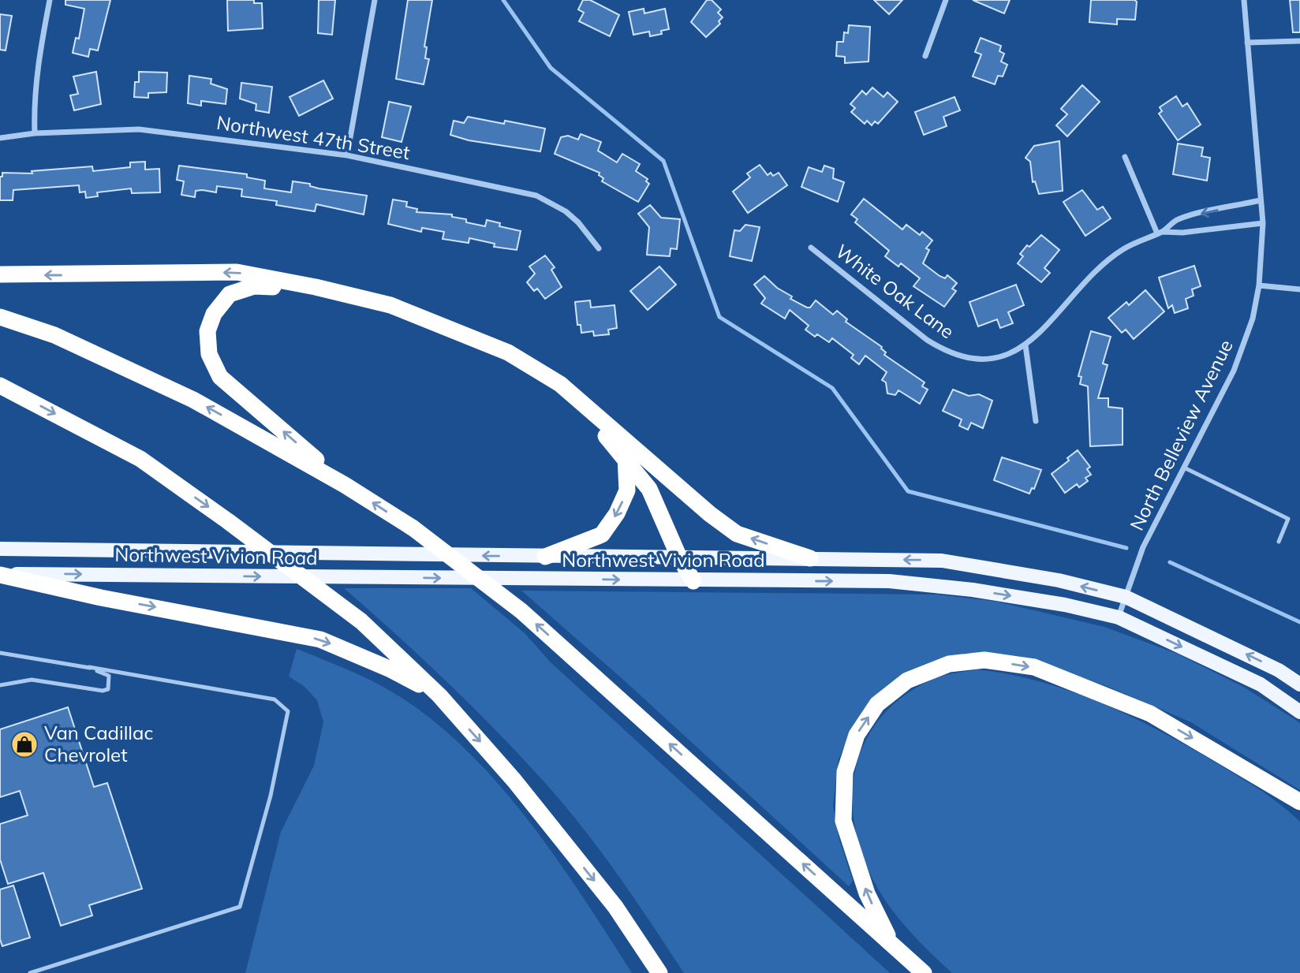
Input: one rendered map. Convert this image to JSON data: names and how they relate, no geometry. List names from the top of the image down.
{
  "streets": {
    "main road": ["Northwest Vivion Road"],
    "street": ["Northwest 47th Street", "White Oak Lane", "North Belleview Avenue"]
  },
  "crossings": [
    ["White Oak Lane", "North Belleview Avenue"],
    ["North Belleview Avenue", "Northwest Vivion Road"]
  ],
  "places": {
    "shop": ["Van Cadillac Chevrolet"]
  }
}
